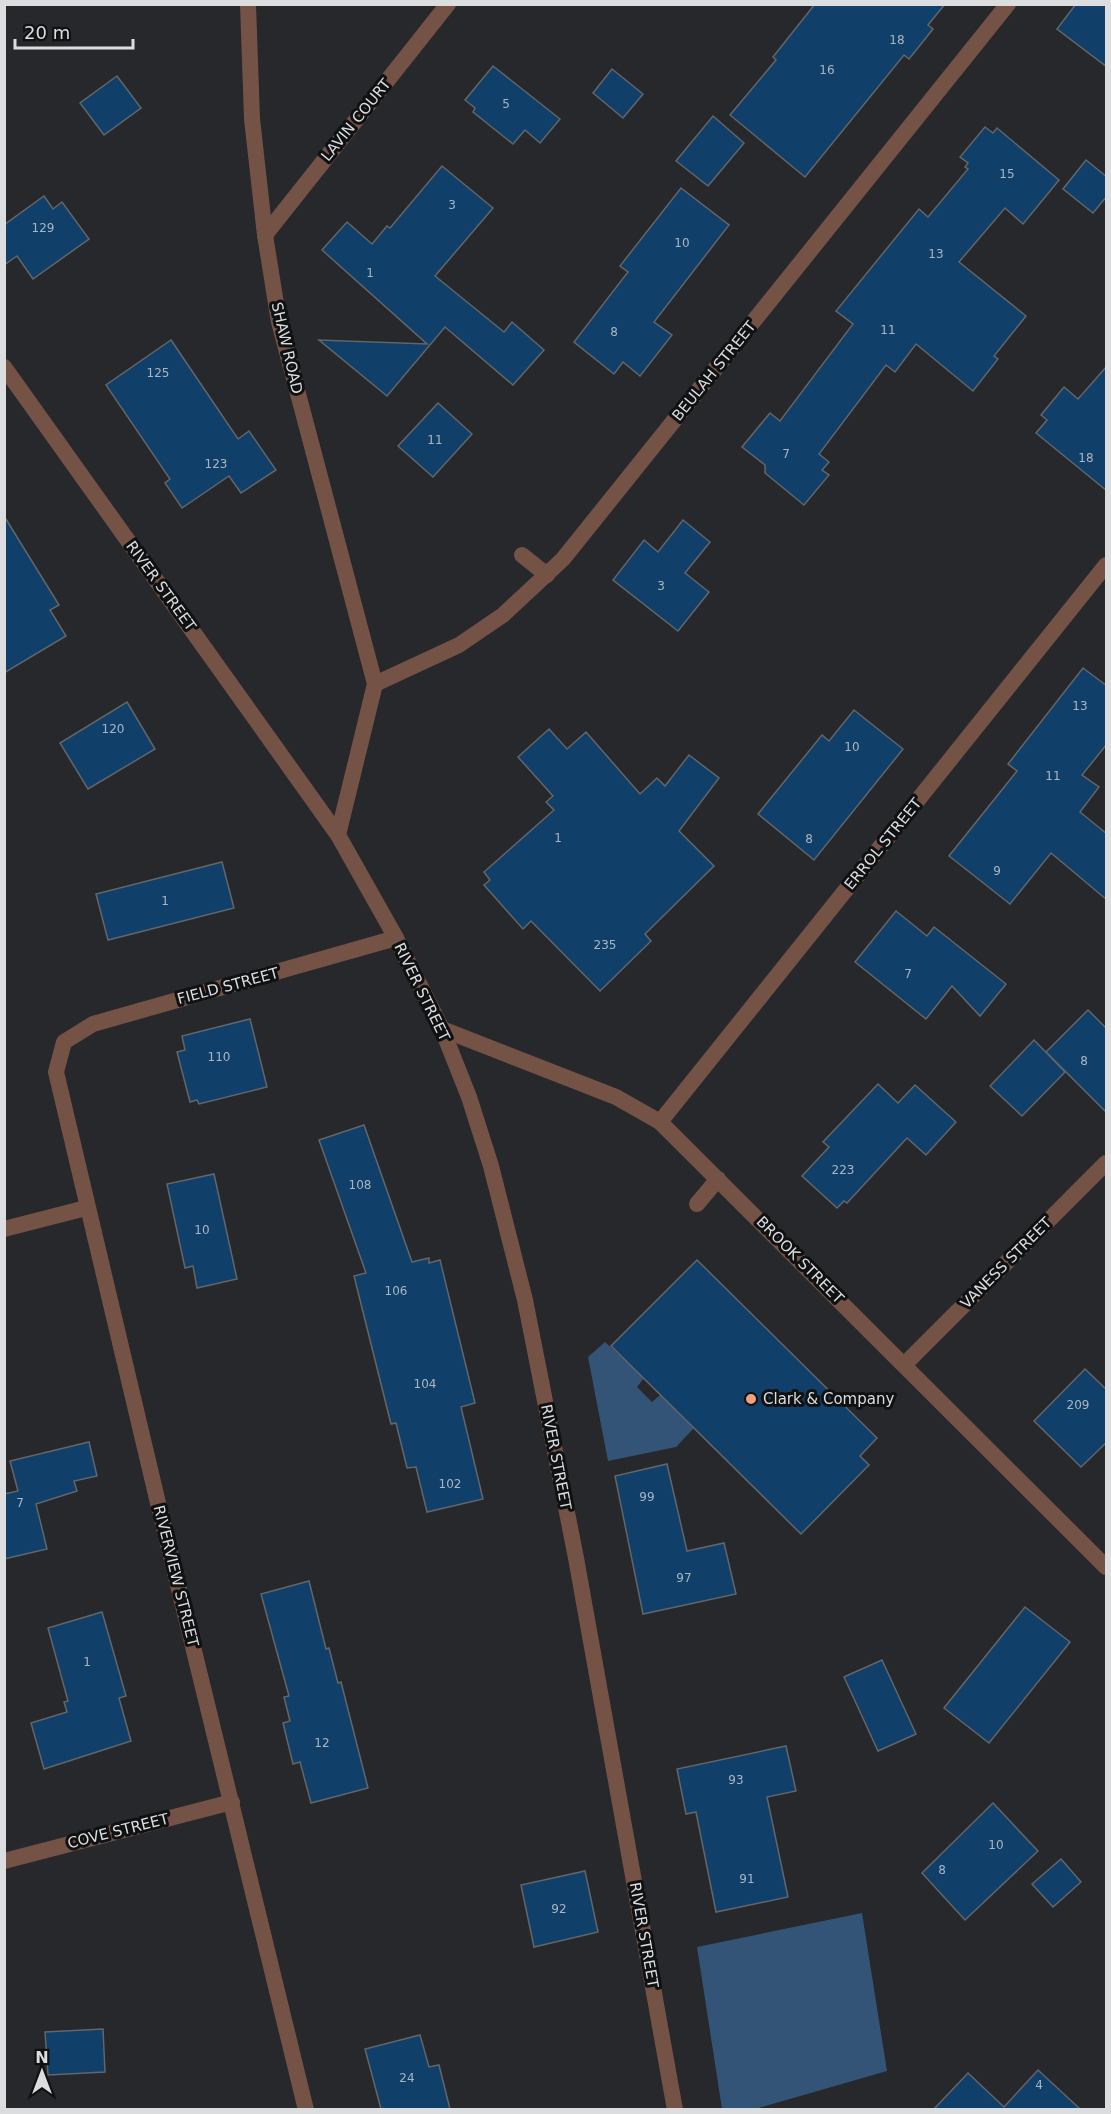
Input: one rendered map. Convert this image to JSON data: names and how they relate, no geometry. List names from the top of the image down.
{
  "streets": {
    "street": [
      "LAVIN COURT",
      "SHAW ROAD",
      "BEULAH STREET",
      "RIVER STREET",
      "ERROL STREET",
      "FIELD STREET",
      "BROOK STREET",
      "VANESS STREET",
      "RIVERVIEW STREET",
      "COVE STREET"
    ]
  },
  "crossings": [
    ["LAVIN COURT", "SHAW ROAD"],
    ["SHAW ROAD", "BEULAH STREET"],
    ["RIVER STREET", "FIELD STREET"],
    ["RIVER STREET", "BROOK STREET"],
    ["ERROL STREET", "BROOK STREET"],
    ["FIELD STREET", "RIVERVIEW STREET"],
    ["BROOK STREET", "VANESS STREET"],
    ["RIVERVIEW STREET", "COVE STREET"]
  ],
  "places": ["Clark & Company"],
  "house_numbers": [
    "18",
    "16",
    "5",
    "15",
    "3",
    "129",
    "10",
    "13",
    "1",
    "11",
    "8",
    "125",
    "11",
    "7",
    "18",
    "123",
    "3",
    "13",
    "120",
    "10",
    "11",
    "1",
    "8",
    "9",
    "1",
    "235",
    "7",
    "110",
    "8",
    "223",
    "108",
    "10",
    "106",
    "104",
    "209",
    "102",
    "99",
    "7",
    "97",
    "1",
    "12",
    "93",
    "10",
    "8",
    "91",
    "92",
    "24",
    "4"
  ],
  "scale_bar": "20 m",
  "north": "top"
}
